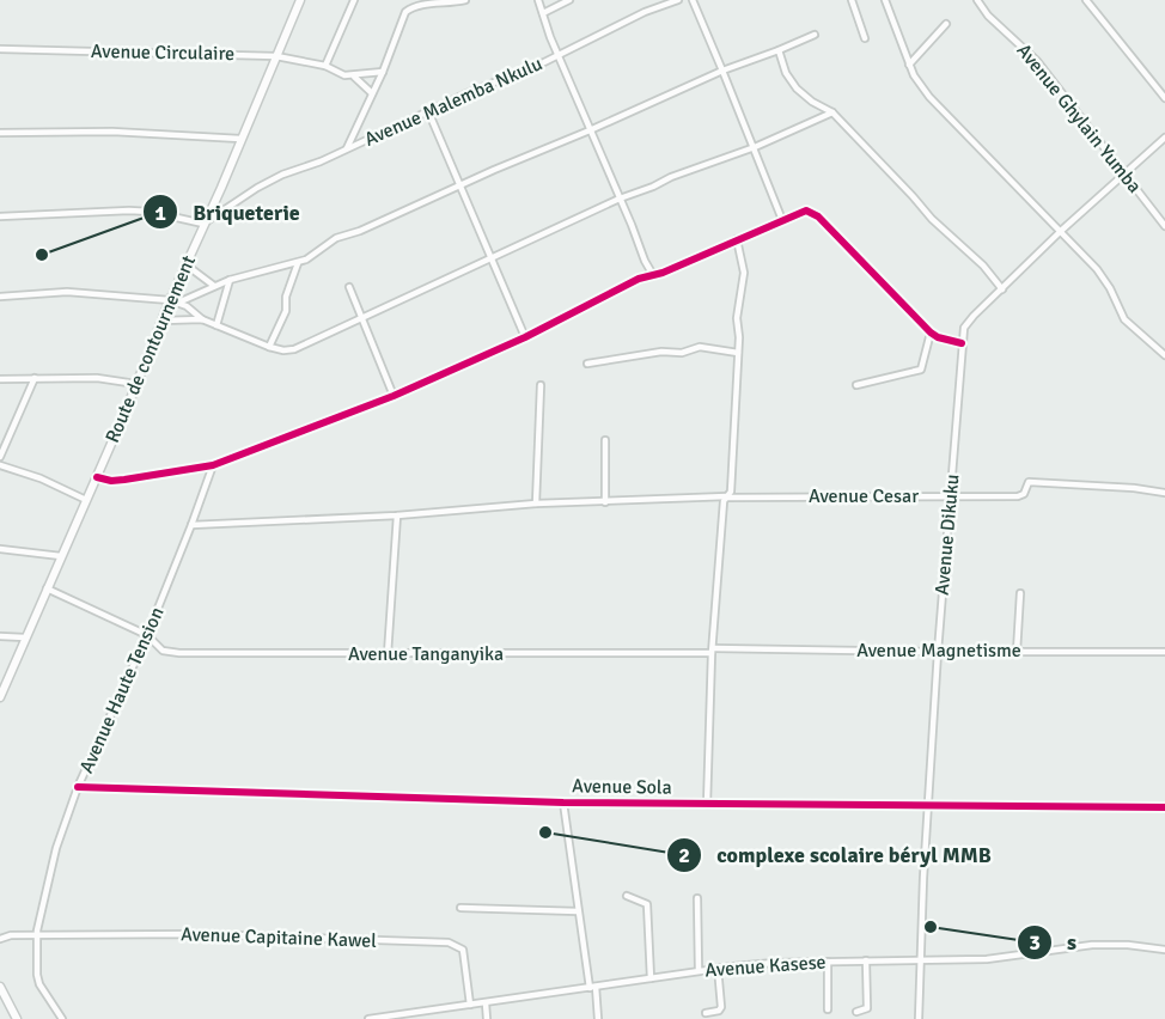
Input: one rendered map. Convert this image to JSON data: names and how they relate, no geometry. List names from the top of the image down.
{
  "streets": {
    "street": [
      "Avenue Circulaire",
      "Avenue Malemba Nkulu",
      "Avenue Ghylain Yumba",
      "Route de contournement",
      "Avenue Cesar",
      "Avenue Dikuku",
      "Avenue Magnetisme",
      "Avenue Tanganyika",
      "Avenue Haute Tension",
      "Avenue Sola",
      "Avenue Capitaine Kawel",
      "Avenue Kasese"
    ]
  },
  "crossings": [
    ["Avenue Circulaire", "Route de contournement"],
    ["Avenue Malemba Nkulu", "Route de contournement"],
    ["Avenue Ghylain Yumba", "Avenue Dikuku"],
    ["Route de contournement", "Avenue Tanganyika"],
    ["Avenue Cesar", "Avenue Dikuku"],
    ["Avenue Cesar", "Avenue Haute Tension"],
    ["Avenue Dikuku", "Avenue Magnetisme"],
    ["Avenue Dikuku", "Avenue Sola"],
    ["Avenue Dikuku", "Avenue Kasese"],
    ["Avenue Magnetisme", "Avenue Tanganyika"],
    ["Avenue Tanganyika", "Avenue Haute Tension"],
    ["Avenue Haute Tension", "Avenue Sola"],
    ["Avenue Haute Tension", "Avenue Capitaine Kawel"],
    ["Avenue Capitaine Kawel", "Avenue Kasese"]
  ],
  "places": ["Briqueterie", "complexe scolaire béryl MMB", "s"]
}
